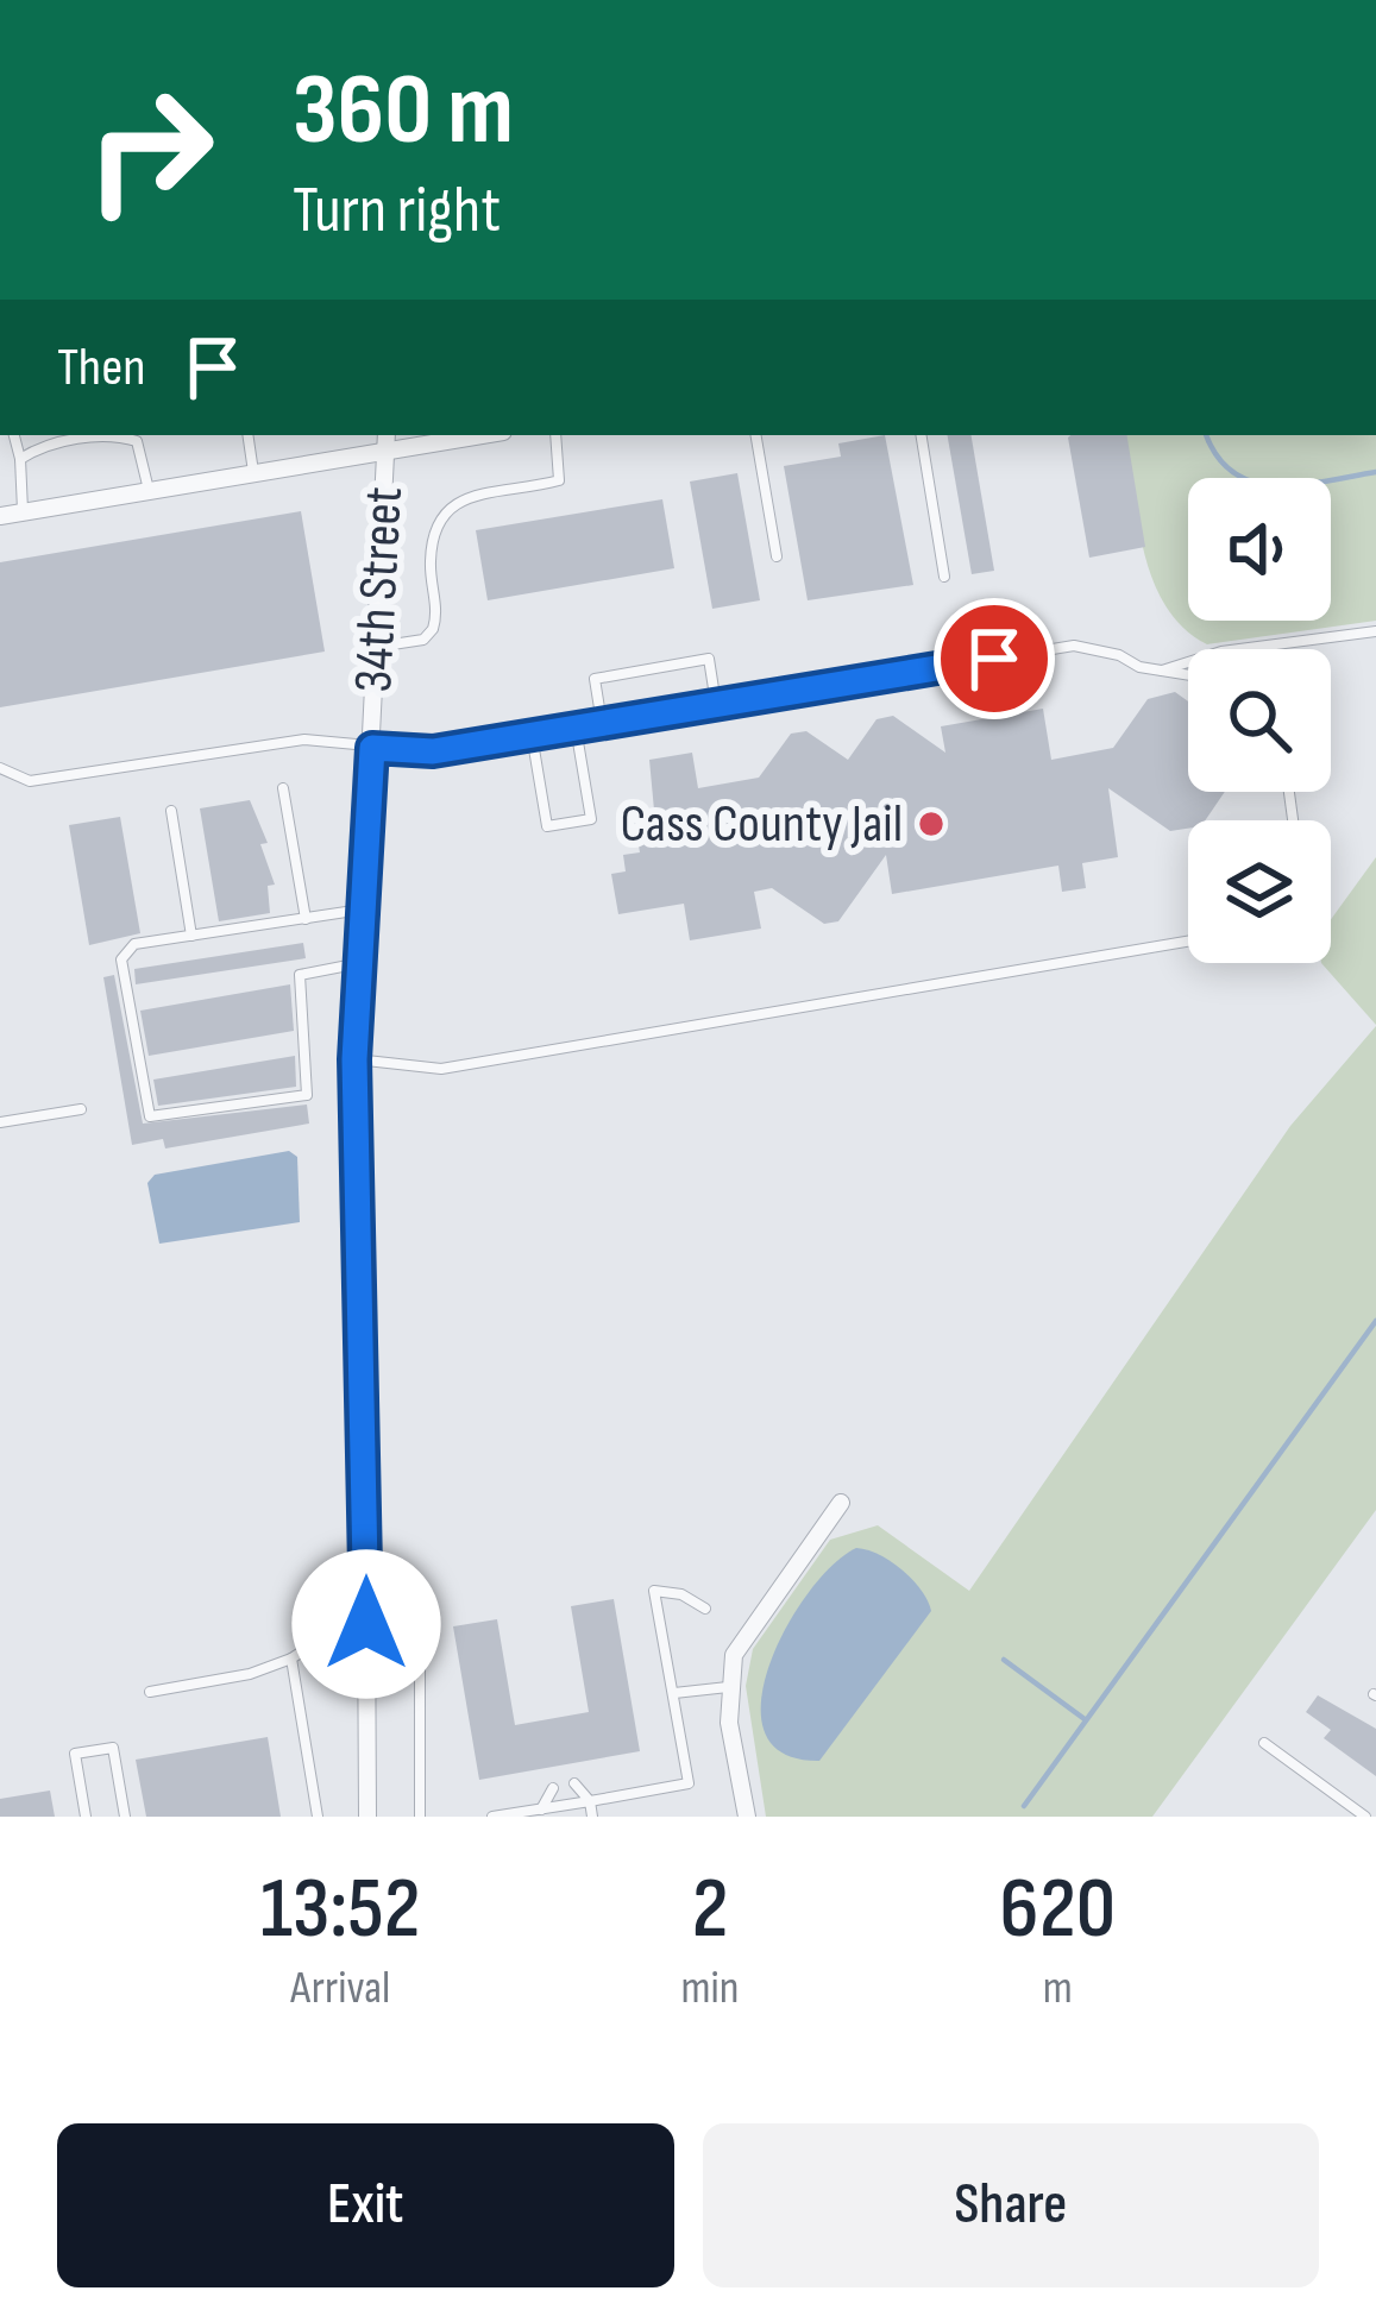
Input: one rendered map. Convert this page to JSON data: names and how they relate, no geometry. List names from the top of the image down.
{
  "streets": {
    "street": ["34th Street"]
  },
  "places": ["Cass County Jail"],
  "page": {
    "turn": ["360 m", "Turn right"],
    "then": "Then",
    "eta": [
      "13:52",
      "Arrival",
      "2",
      "min",
      "620",
      "m"
    ],
    "buttons": ["Exit", "Share"]
  }
}
